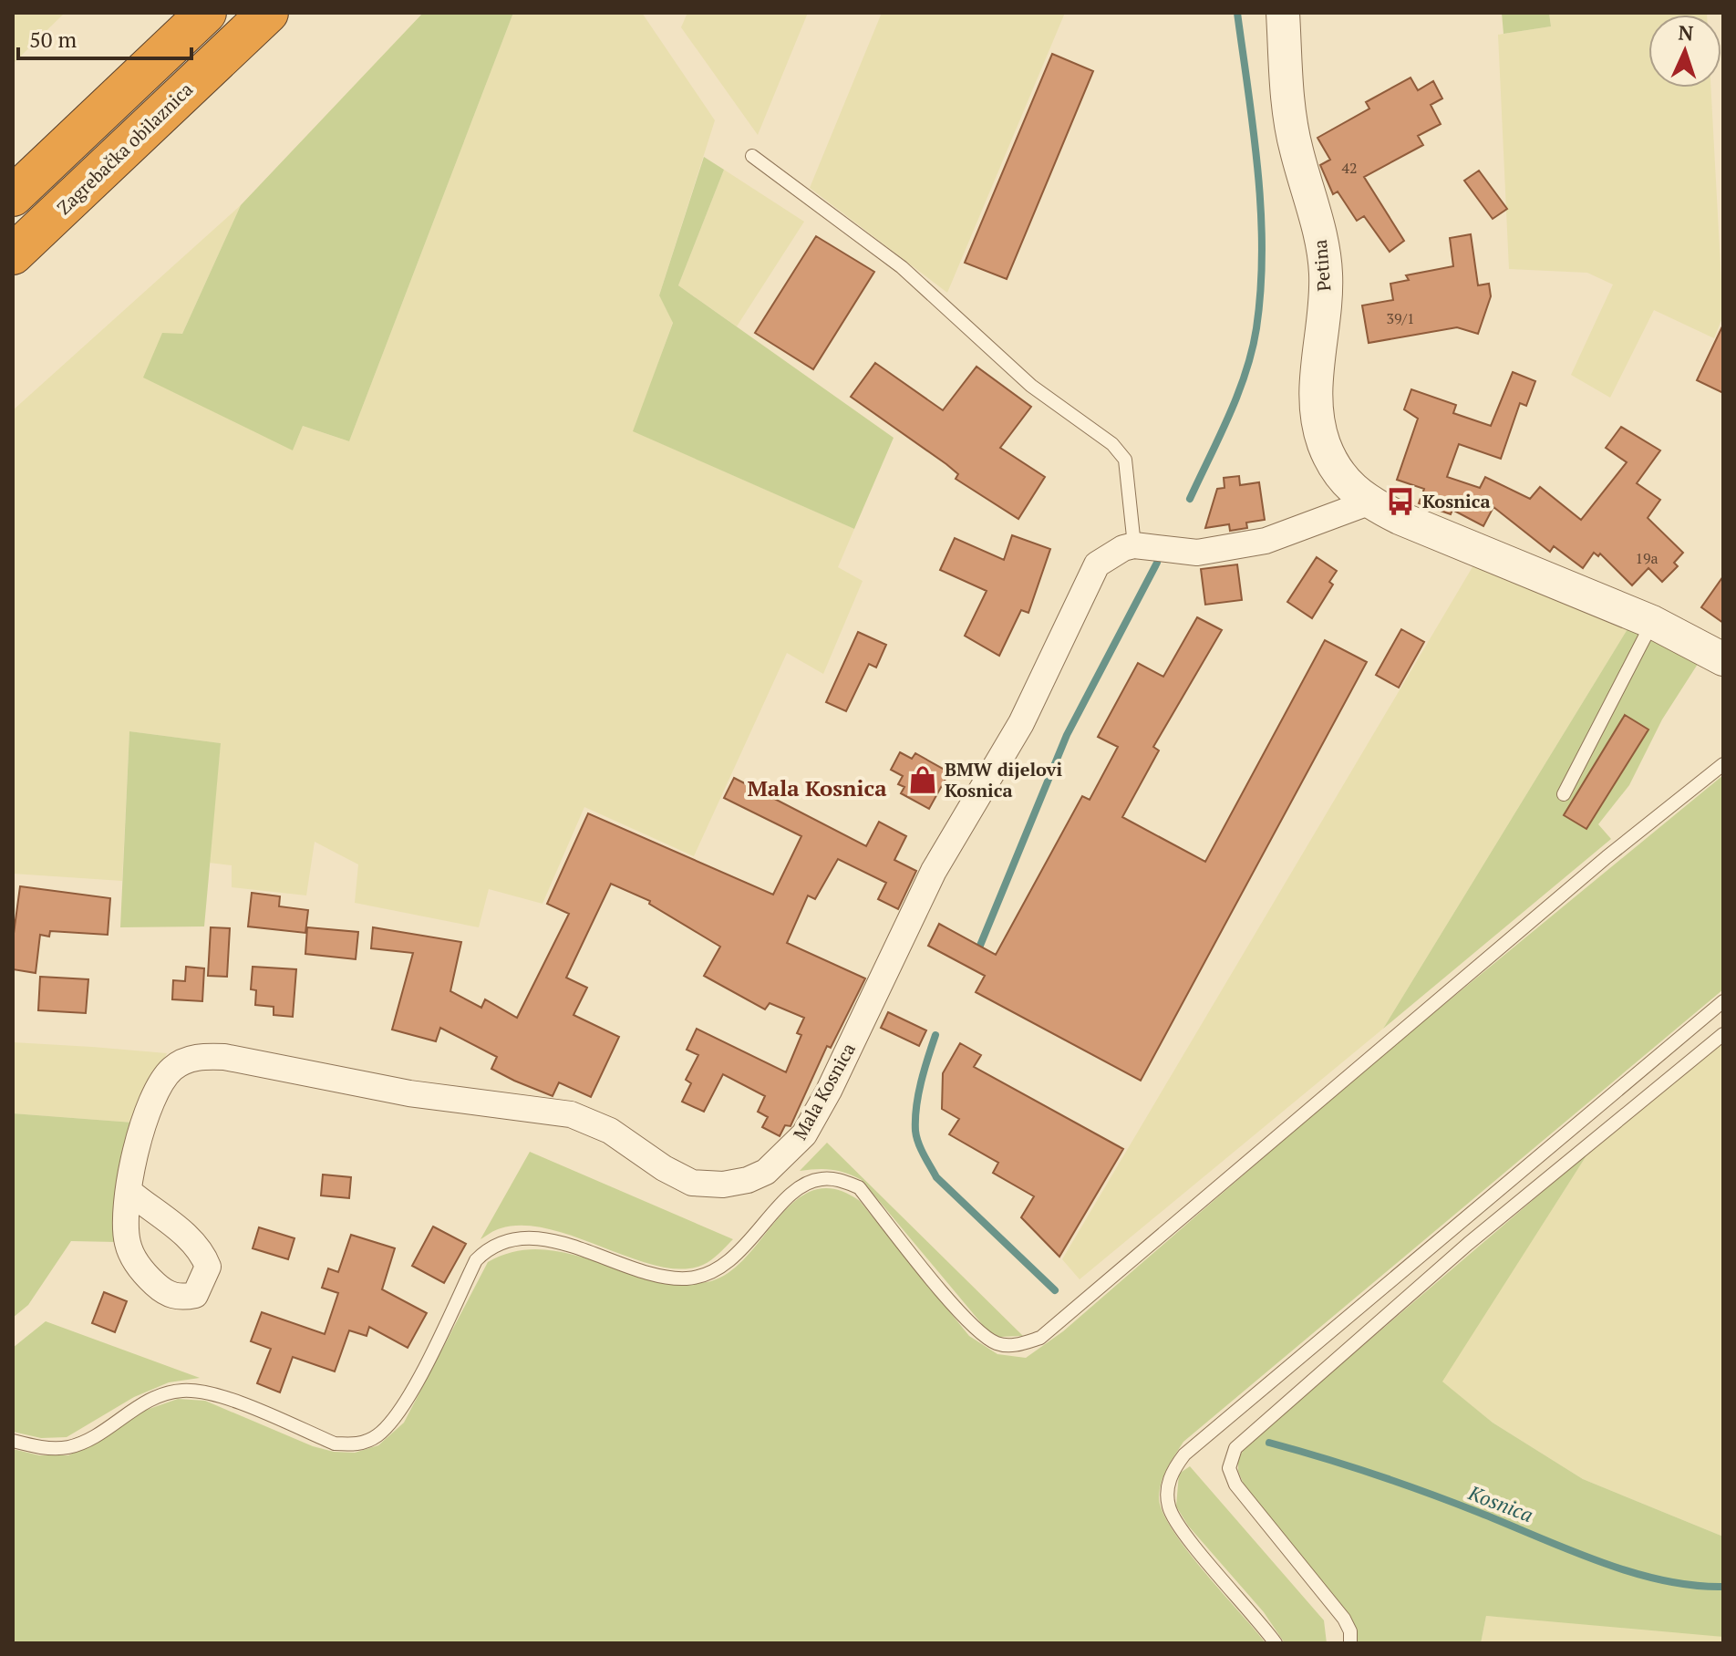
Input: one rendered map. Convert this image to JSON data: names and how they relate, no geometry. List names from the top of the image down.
{
  "streets": {
    "highway": ["Zagrebačka obilaznica"],
    "street": ["Petina", "Mala Kosnica"]
  },
  "districts": ["Mala Kosnica"],
  "water": ["Kosnica"],
  "places": {
    "bus stop": ["Kosnica"],
    "shop": ["BMW dijelovi Kosnica"]
  },
  "house_numbers": ["42", "39/1", "19a"],
  "scale_bar": "50 m",
  "north": "top"
}
